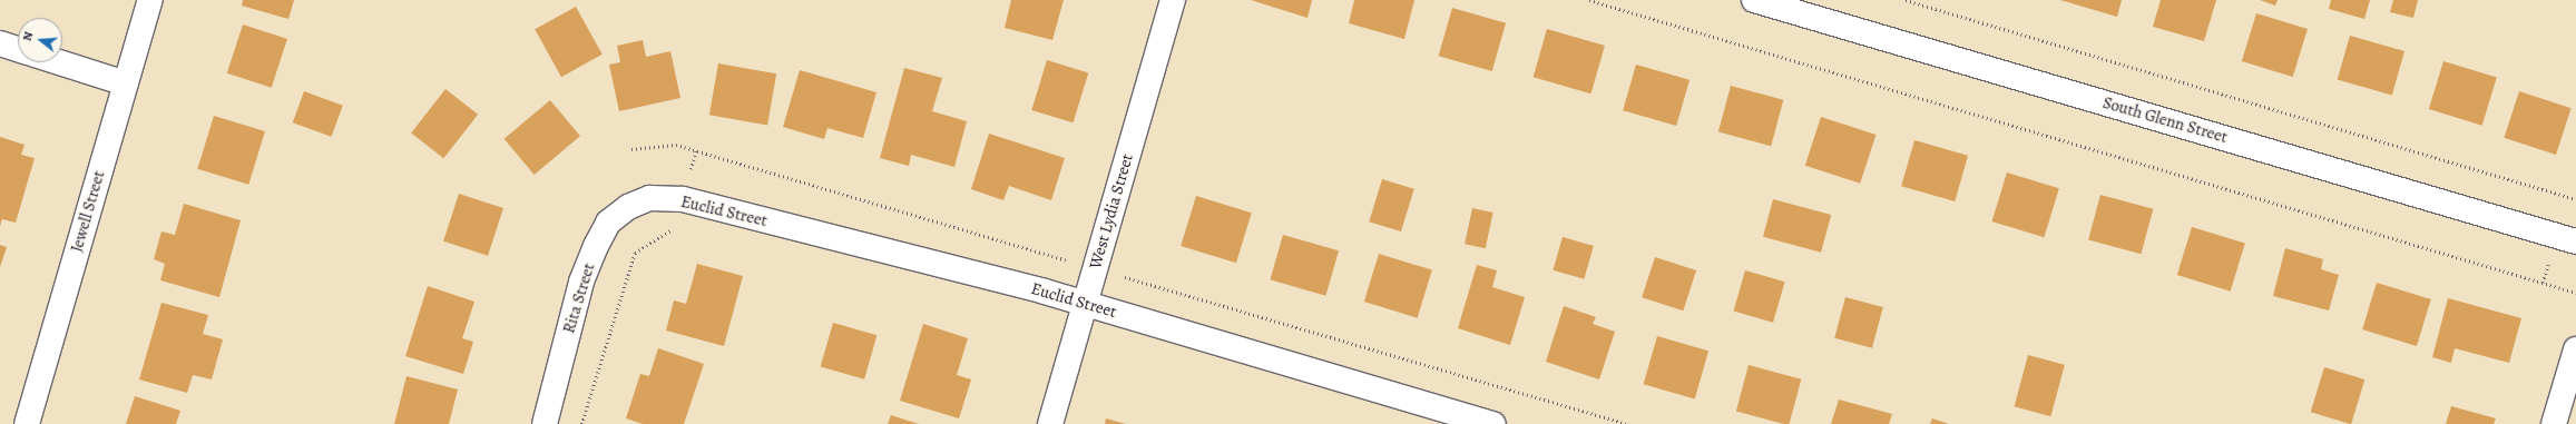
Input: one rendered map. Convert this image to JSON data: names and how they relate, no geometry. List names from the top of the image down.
{
  "streets": {
    "street": [
      "South Glenn Street",
      "Jewell Street",
      "Euclid Street",
      "West Lydia Street",
      "Rita Street"
    ]
  },
  "crossings": [
    ["Euclid Street", "West Lydia Street"],
    ["Euclid Street", "Rita Street"]
  ],
  "north": "left"
}
